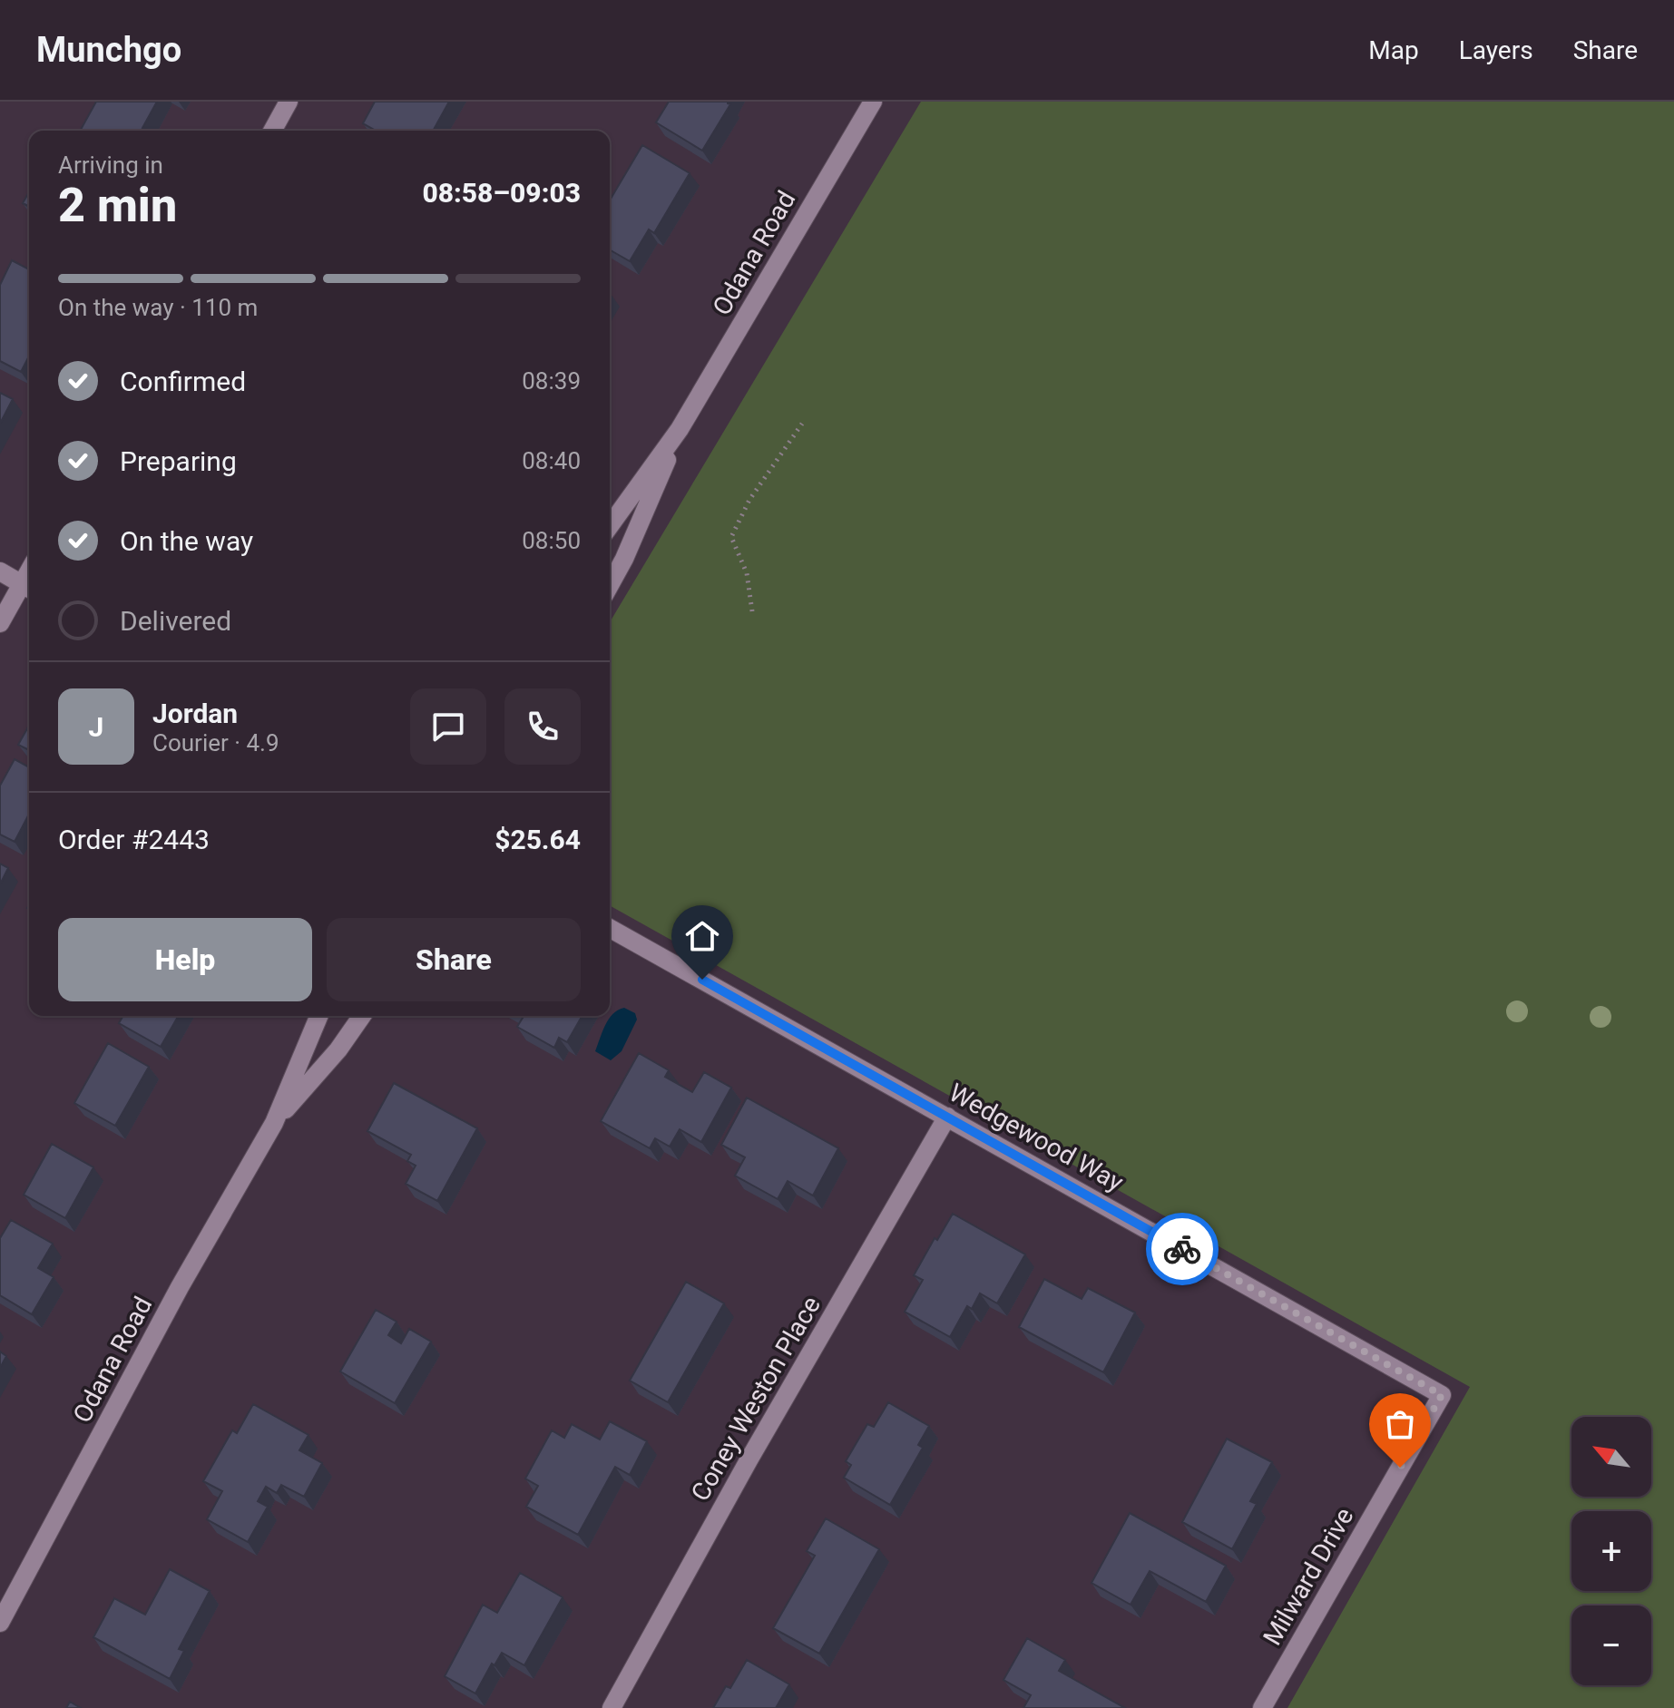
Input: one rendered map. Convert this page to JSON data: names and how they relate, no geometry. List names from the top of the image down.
{
  "streets": {
    "street": [
      "Odana Road",
      "Wedgewood Way",
      "Coney Weston Place",
      "Milward Drive"
    ]
  },
  "crossings": [
    ["Wedgewood Way", "Coney Weston Place"],
    ["Wedgewood Way", "Milward Drive"]
  ],
  "north": "top left",
  "page": {
    "header": "Munchgo",
    "nav": ["Map", "Layers", "Share"],
    "heading": ["2 min", "Arriving in", "08:58–09:03"],
    "panel": [
      "Jordan",
      "Courier · 4.9",
      "Order #2443",
      "$25.64"
    ],
    "bar": "On the way · 110 m",
    "list": [
      ["Confirmed", "08:39"],
      ["Preparing", "08:40"],
      ["On the way", "08:50"],
      "Delivered"
    ],
    "round": "J",
    "buttons": ["Help", "Share"],
    "map_buttons": ["+", "−"]
  }
}
